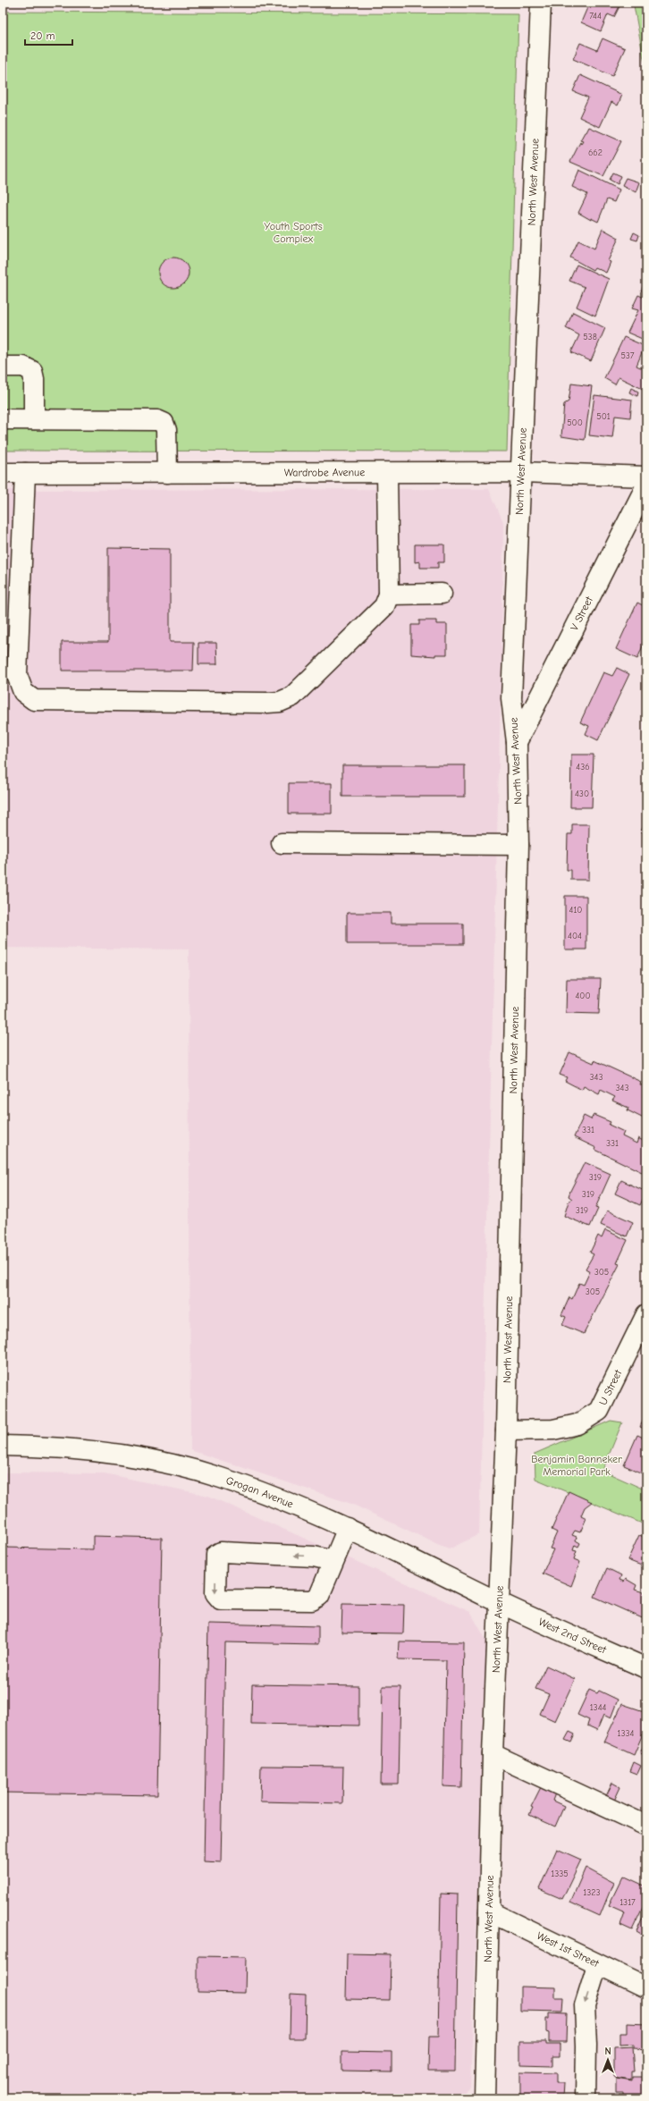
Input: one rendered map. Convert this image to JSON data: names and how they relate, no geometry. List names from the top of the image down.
{
  "streets": {
    "street": [
      "North West Avenue",
      "Wardrobe Avenue",
      "V Street",
      "U Street",
      "Grogan Avenue",
      "West 2nd Street",
      "West 1st Street"
    ]
  },
  "crossings": [
    ["North West Avenue", "Wardrobe Avenue"],
    ["North West Avenue", "V Street"],
    ["North West Avenue", "U Street"],
    ["North West Avenue", "Grogan Avenue"],
    ["North West Avenue", "West 2nd Street"],
    ["North West Avenue", "West 1st Street"],
    ["Grogan Avenue", "West 2nd Street"]
  ],
  "parks": ["Youth Sports Complex", "Benjamin Banneker Memorial Park"],
  "house_numbers": [
    "744",
    "662",
    "538",
    "537",
    "501",
    "500",
    "436",
    "430",
    "410",
    "404",
    "400",
    "343",
    "343",
    "331",
    "331",
    "319",
    "319",
    "319",
    "305",
    "305",
    "1344",
    "1334",
    "1335",
    "1323",
    "1317"
  ],
  "scale_bar": "20 m",
  "north": "top"
}
